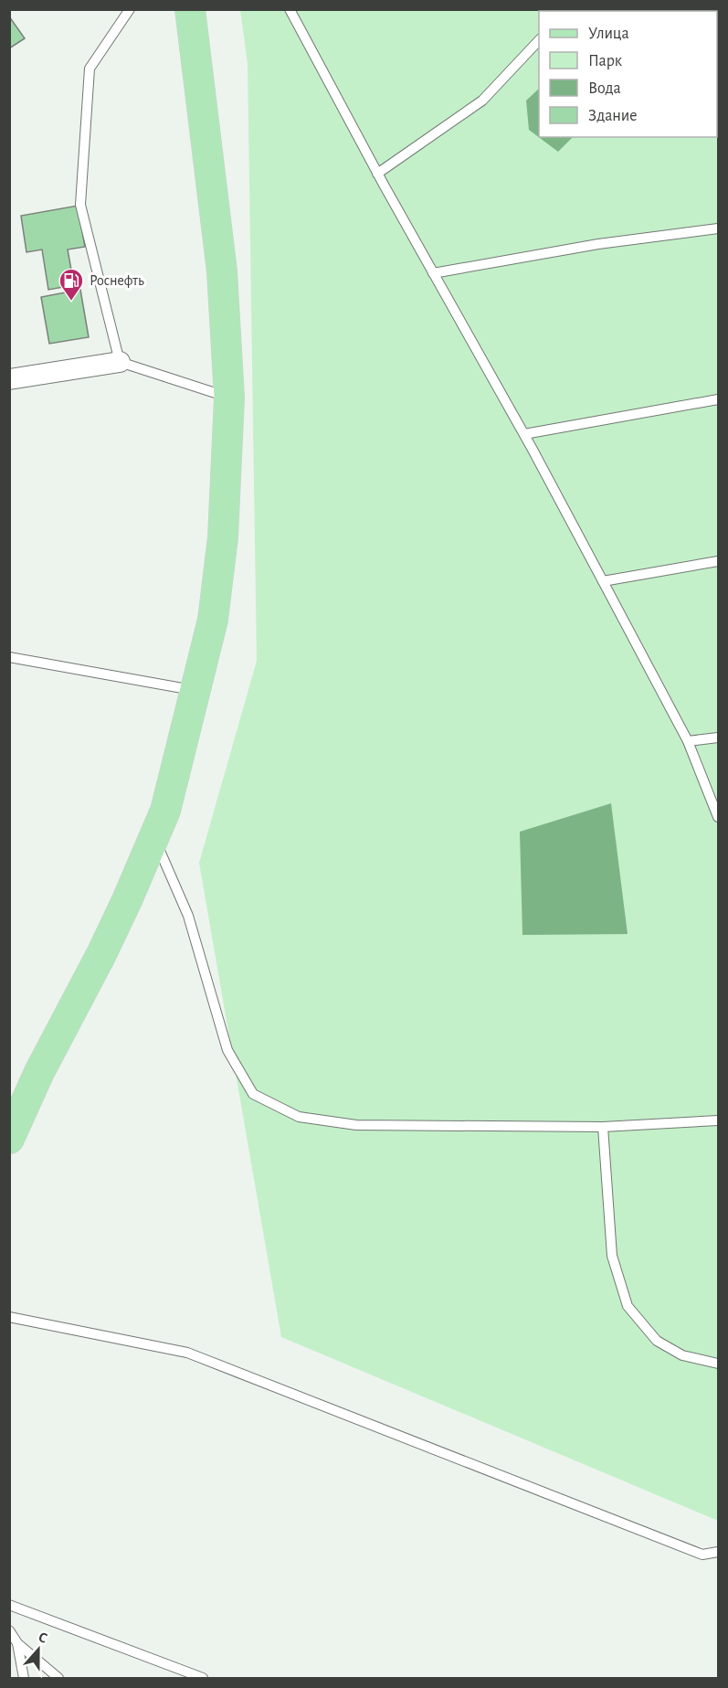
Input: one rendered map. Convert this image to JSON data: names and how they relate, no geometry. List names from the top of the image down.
{
  "places": {
    "fuel station": ["Роснефть"]
  },
  "legend": [
    "Улица",
    "Парк",
    "Вода",
    "Здание"
  ],
  "north": "top"
}
